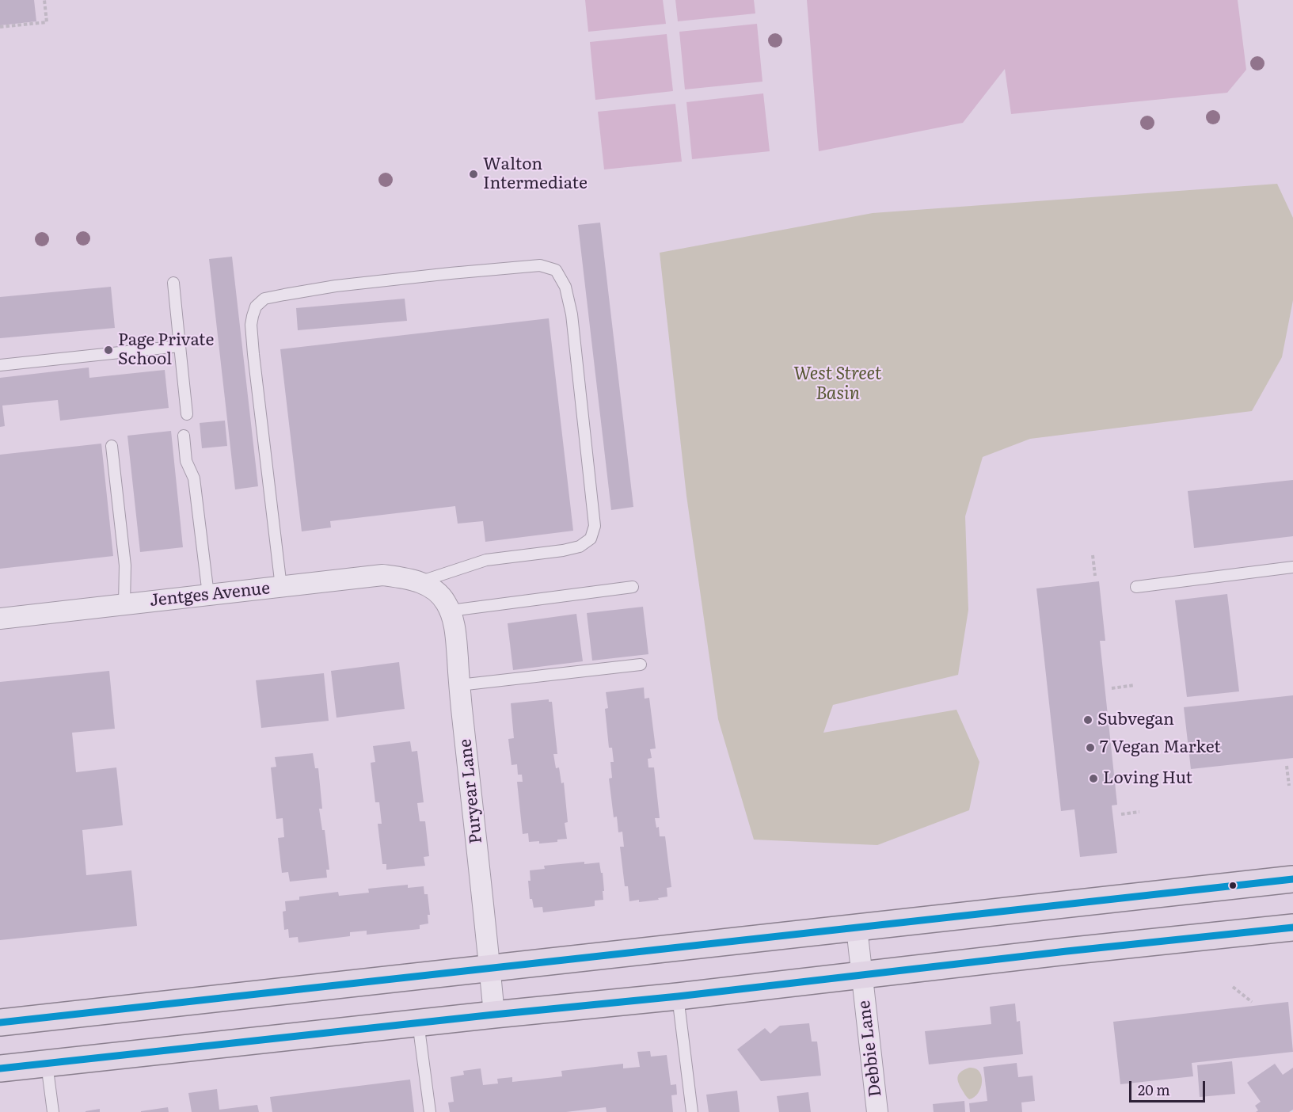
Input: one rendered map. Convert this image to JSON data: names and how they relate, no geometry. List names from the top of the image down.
{
  "streets": {
    "street": ["Jentges Avenue", "Puryear Lane", "Debbie Lane"]
  },
  "crossings": [
    ["Jentges Avenue", "Puryear Lane"]
  ],
  "water": ["West Street Basin"],
  "places": [
    "Walton Intermediate",
    "Page Private School",
    "Subvegan",
    "7 Vegan Market",
    "Loving Hut"
  ],
  "scale_bar": "20 m"
}
